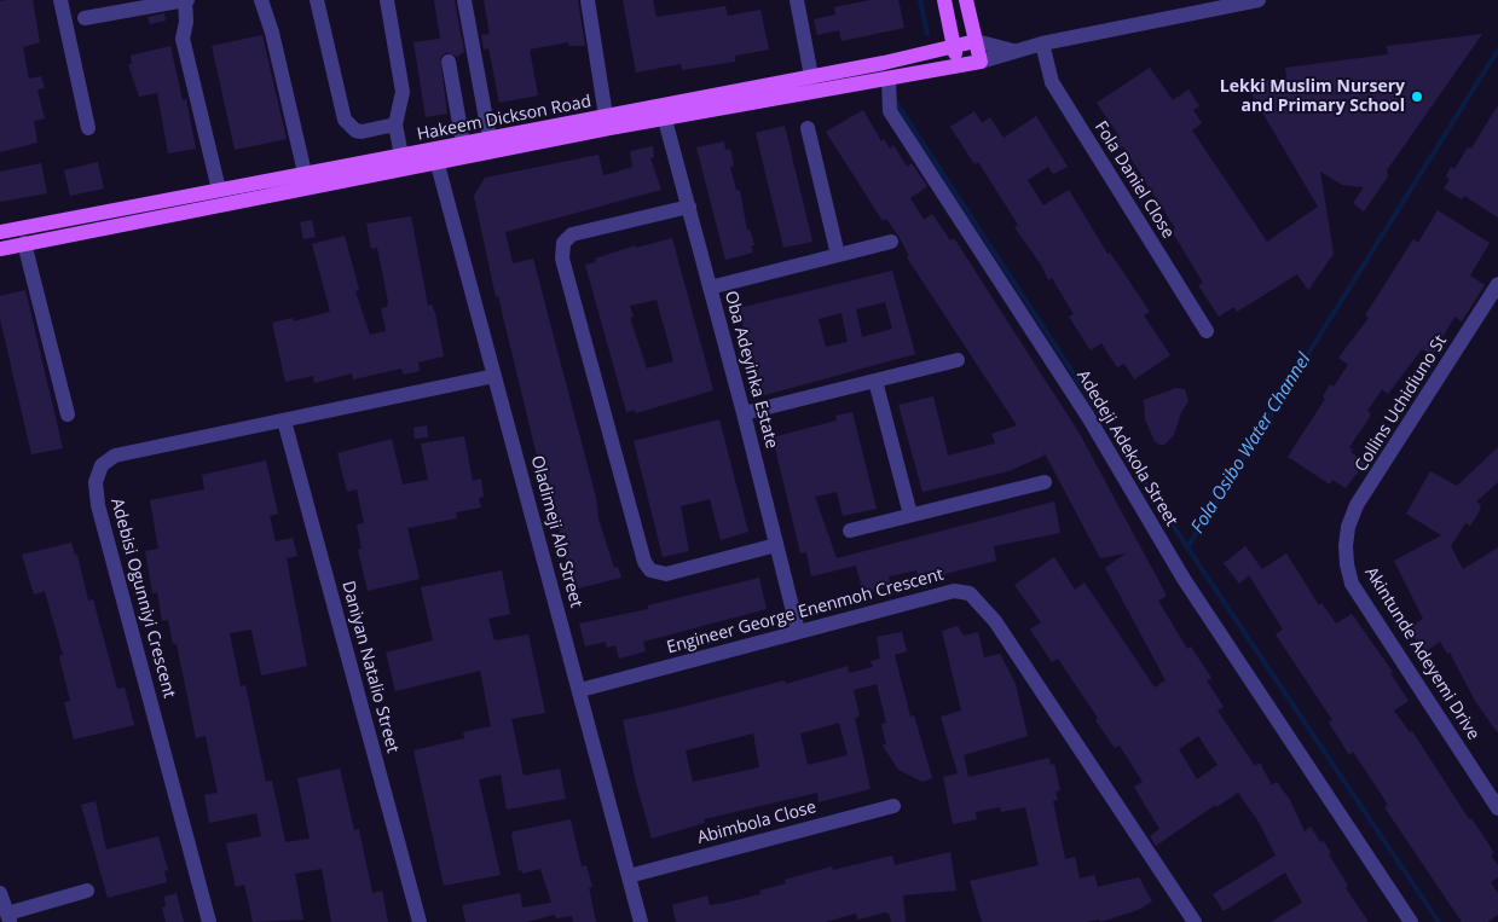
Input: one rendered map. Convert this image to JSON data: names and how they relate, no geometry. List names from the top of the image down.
{
  "streets": {
    "main road": ["Hakeem Dickson Road"],
    "street": [
      "Fola Daniel Close",
      "Oba Adeyinka Estate",
      "Collins Uchidiuno St",
      "Adedeji Adekola Street",
      "Oladimeji Alo Street",
      "Adebisi Ogunniyi Crescent",
      "Engineer George Enenmoh Crescent",
      "Akintunde Adeyemi Drive",
      "Daniyan Natalio Street",
      "Abimbola Close"
    ]
  },
  "crossings": [
    ["Hakeem Dickson Road", "Fola Daniel Close"],
    ["Hakeem Dickson Road", "Oba Adeyinka Estate"],
    ["Hakeem Dickson Road", "Adedeji Adekola Street"],
    ["Hakeem Dickson Road", "Oladimeji Alo Street"],
    ["Oba Adeyinka Estate", "Engineer George Enenmoh Crescent"],
    ["Collins Uchidiuno St", "Akintunde Adeyemi Drive"],
    ["Oladimeji Alo Street", "Adebisi Ogunniyi Crescent"],
    ["Oladimeji Alo Street", "Engineer George Enenmoh Crescent"],
    ["Oladimeji Alo Street", "Abimbola Close"],
    ["Adebisi Ogunniyi Crescent", "Daniyan Natalio Street"]
  ],
  "water": ["Fola Osibo Water Channel"],
  "places": ["Lekki Muslim Nursery and Primary School"]
}
